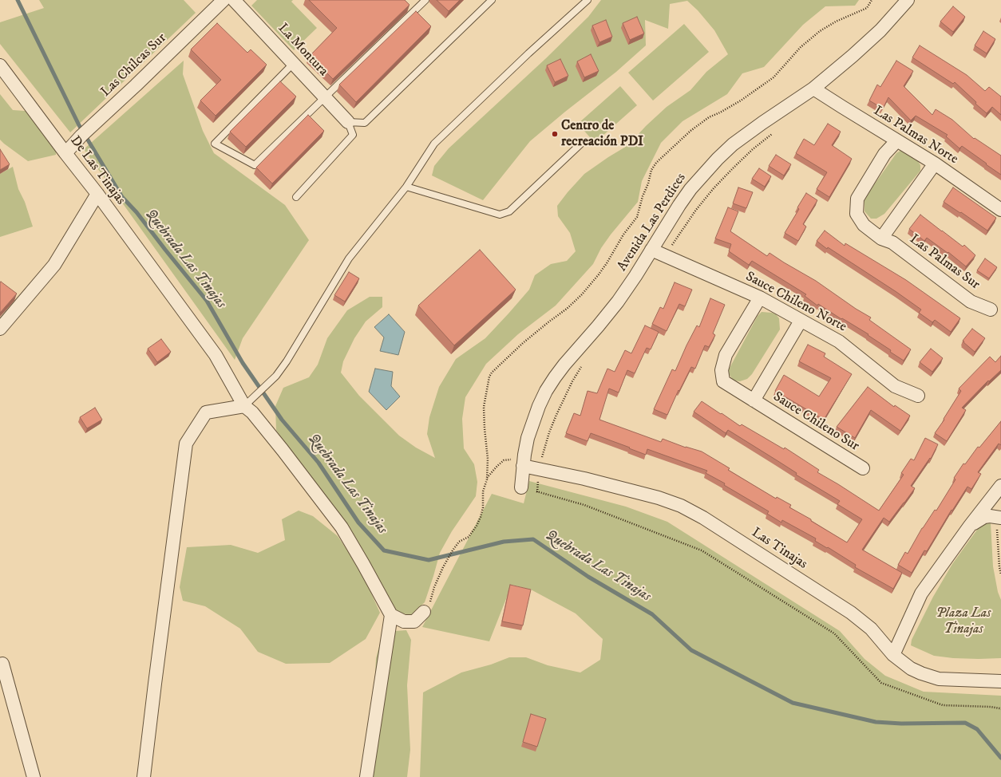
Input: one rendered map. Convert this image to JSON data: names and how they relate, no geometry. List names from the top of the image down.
{
  "streets": {
    "street": [
      "La Montura",
      "Las Chilcas Sur",
      "Las Palmas Norte",
      "De Las Tinajas",
      "Avenida Las Perdices",
      "Las Palmas Sur",
      "Sauce Chileno Norte",
      "Sauce Chileno Sur",
      "Las Tinajas"
    ]
  },
  "crossings": [
    ["Las Chilcas Sur", "De Las Tinajas"],
    ["Las Palmas Norte", "Avenida Las Perdices"],
    ["Las Palmas Norte", "Las Palmas Sur"],
    ["Avenida Las Perdices", "Sauce Chileno Norte"],
    ["Avenida Las Perdices", "Las Tinajas"],
    ["Sauce Chileno Norte", "Sauce Chileno Sur"]
  ],
  "water": ["Quebrada Las Tinajas"],
  "parks": ["Plaza Las Tinajas"],
  "places": ["Centro de recreación PDI"]
}
